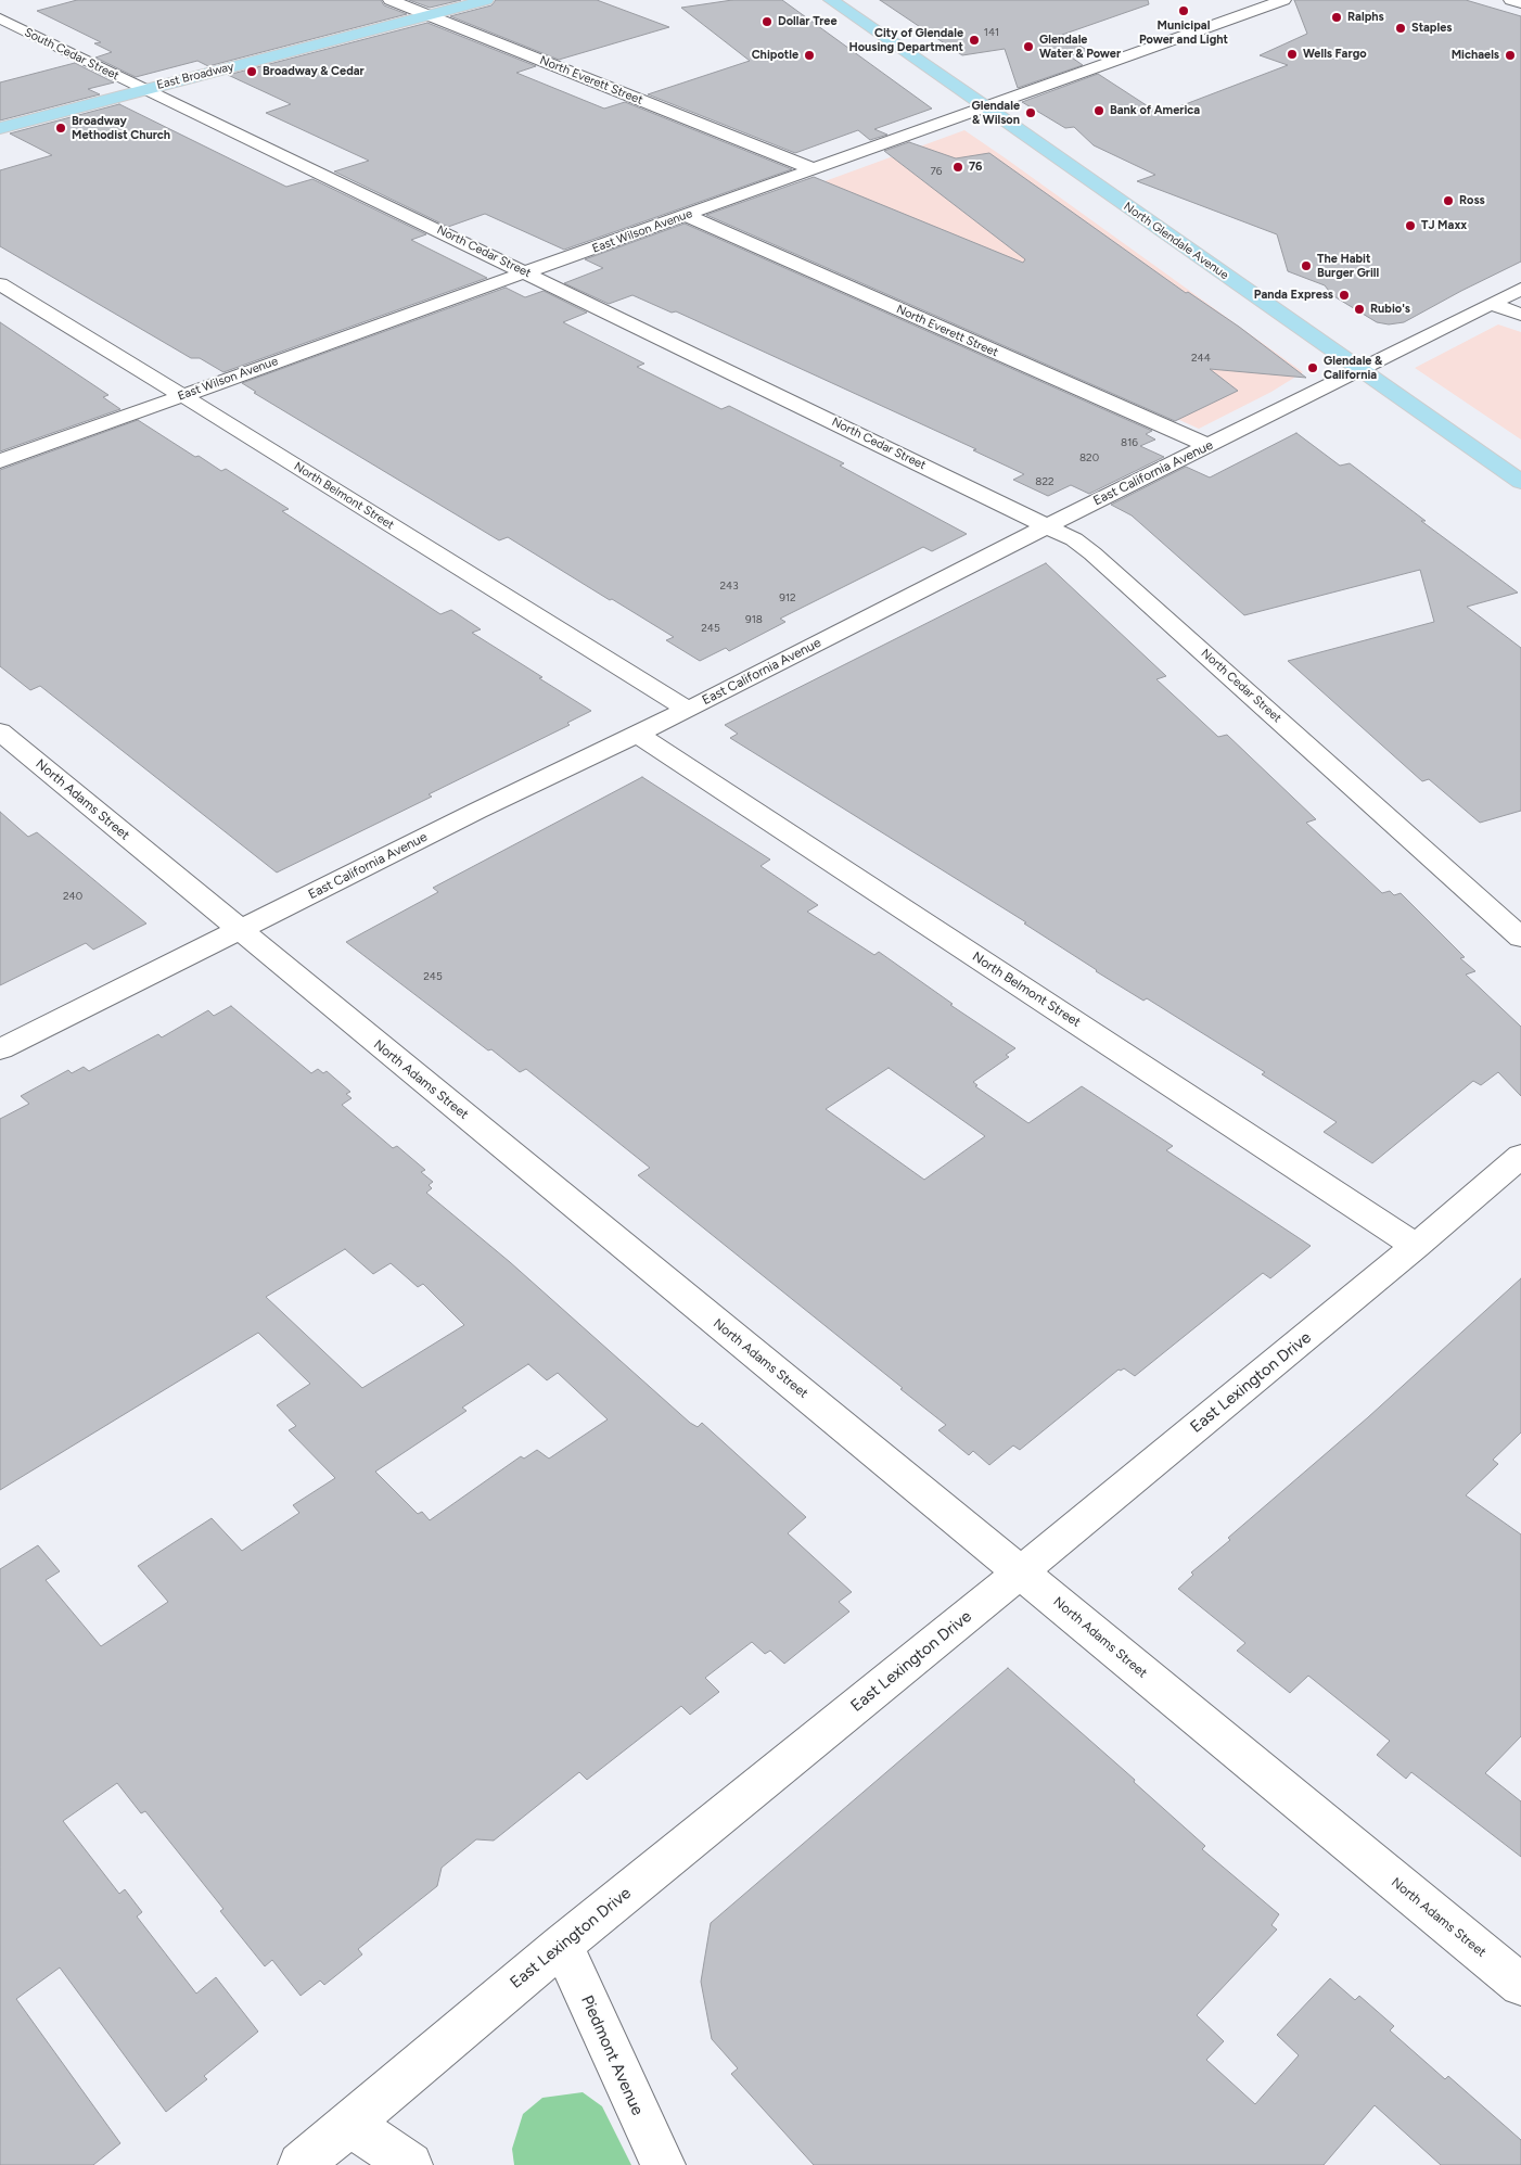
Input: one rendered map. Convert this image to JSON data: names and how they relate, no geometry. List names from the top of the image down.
{
  "streets": {
    "main road": ["East Broadway", "North Glendale Avenue"],
    "street": [
      "South Cedar Street",
      "North Everett Street",
      "East Wilson Avenue",
      "North Cedar Street",
      "East California Avenue",
      "North Belmont Street",
      "North Adams Street",
      "East Lexington Drive",
      "Piedmont Avenue"
    ]
  },
  "crossings": [
    ["South Cedar Street", "East Broadway"],
    ["South Cedar Street", "North Cedar Street"],
    ["East Broadway", "North Everett Street"],
    ["East Broadway", "North Cedar Street"],
    ["North Everett Street", "East Wilson Avenue"],
    ["North Everett Street", "East California Avenue"],
    ["East Wilson Avenue", "North Glendale Avenue"],
    ["East Wilson Avenue", "North Cedar Street"],
    ["East Wilson Avenue", "North Belmont Street"],
    ["North Glendale Avenue", "East California Avenue"],
    ["North Cedar Street", "East California Avenue"],
    ["East California Avenue", "North Belmont Street"],
    ["East California Avenue", "North Adams Street"],
    ["North Belmont Street", "East Lexington Drive"],
    ["North Adams Street", "East Lexington Drive"],
    ["East Lexington Drive", "Piedmont Avenue"]
  ],
  "places": [
    "Municipal Power and Light",
    "Ralphs",
    "Dollar Tree",
    "Staples",
    "City of Glendale Housing Department",
    "Glendale Water & Power",
    "Wells Fargo",
    "Chipotle",
    "Michaels",
    "Broadway & Cedar",
    "Bank of America",
    "Glendale & Wilson",
    "Broadway Methodist Church",
    "76",
    "Ross",
    "TJ Maxx",
    "The Habit Burger Grill",
    "Panda Express",
    "Rubio's",
    "Glendale & California"
  ],
  "house_numbers": [
    "141",
    "76",
    "244",
    "816",
    "820",
    "822",
    "243",
    "912",
    "918",
    "245",
    "240",
    "245"
  ]
}
